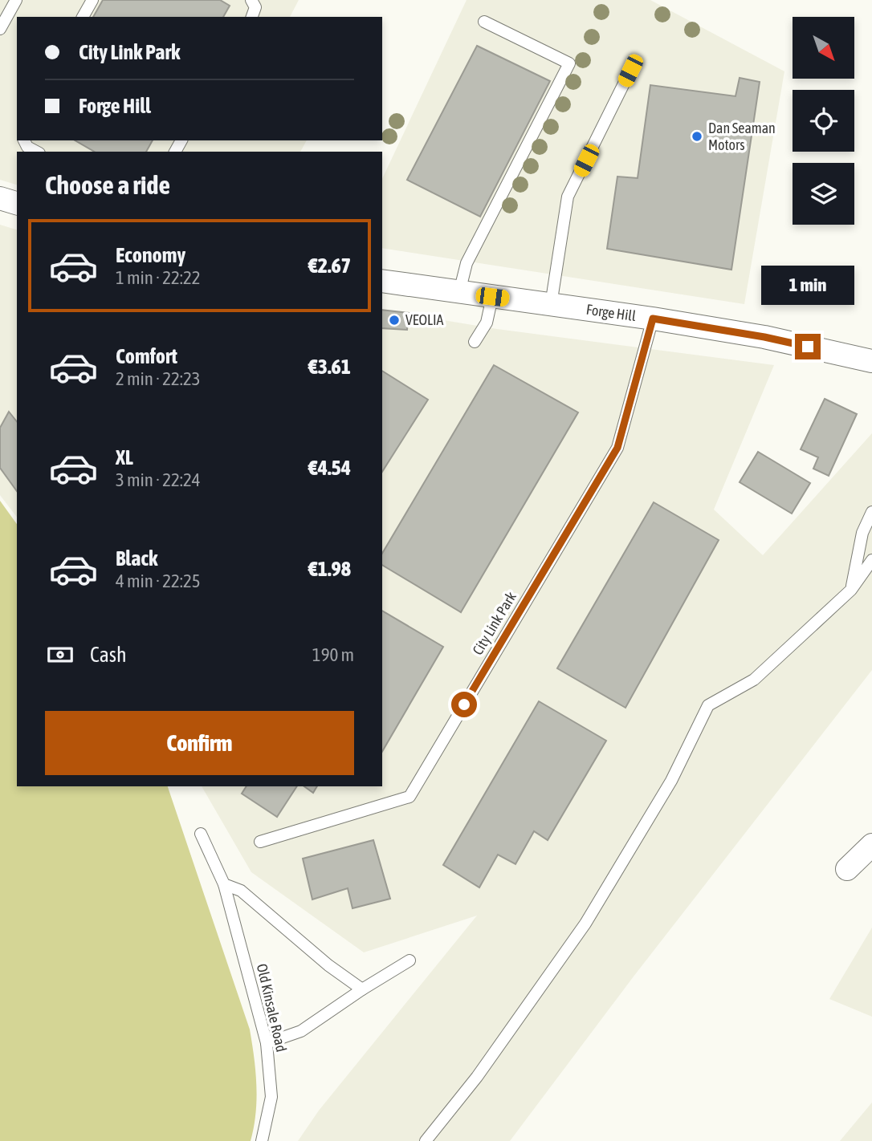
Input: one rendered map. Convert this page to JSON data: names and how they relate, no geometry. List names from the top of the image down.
{
  "streets": {
    "street": ["Forge Hill"],
    "lane": ["City Link Park", "Old Kinsale Road"]
  },
  "crossings": [
    ["Forge Hill", "City Link Park"]
  ],
  "places": ["Dan Seaman Motors", "VEOLIA"],
  "north": "bottom right",
  "page": {
    "banner": ["City Link Park", "Forge Hill"],
    "heading": "Choose a ride",
    "list": [
      {
        "name": "Economy",
        "note": "1 min · 22:22",
        "value": "€2.67"
      },
      {
        "name": "Comfort",
        "note": "2 min · 22:23",
        "value": "€3.61"
      },
      {
        "name": "XL",
        "note": "3 min · 22:24",
        "value": "€4.54"
      },
      {
        "name": "Black",
        "note": "4 min · 22:25",
        "value": "€1.98"
      }
    ],
    "bubble": "1 min",
    "pay": ["Cash", "190 m"],
    "buttons": "Confirm"
  }
}
